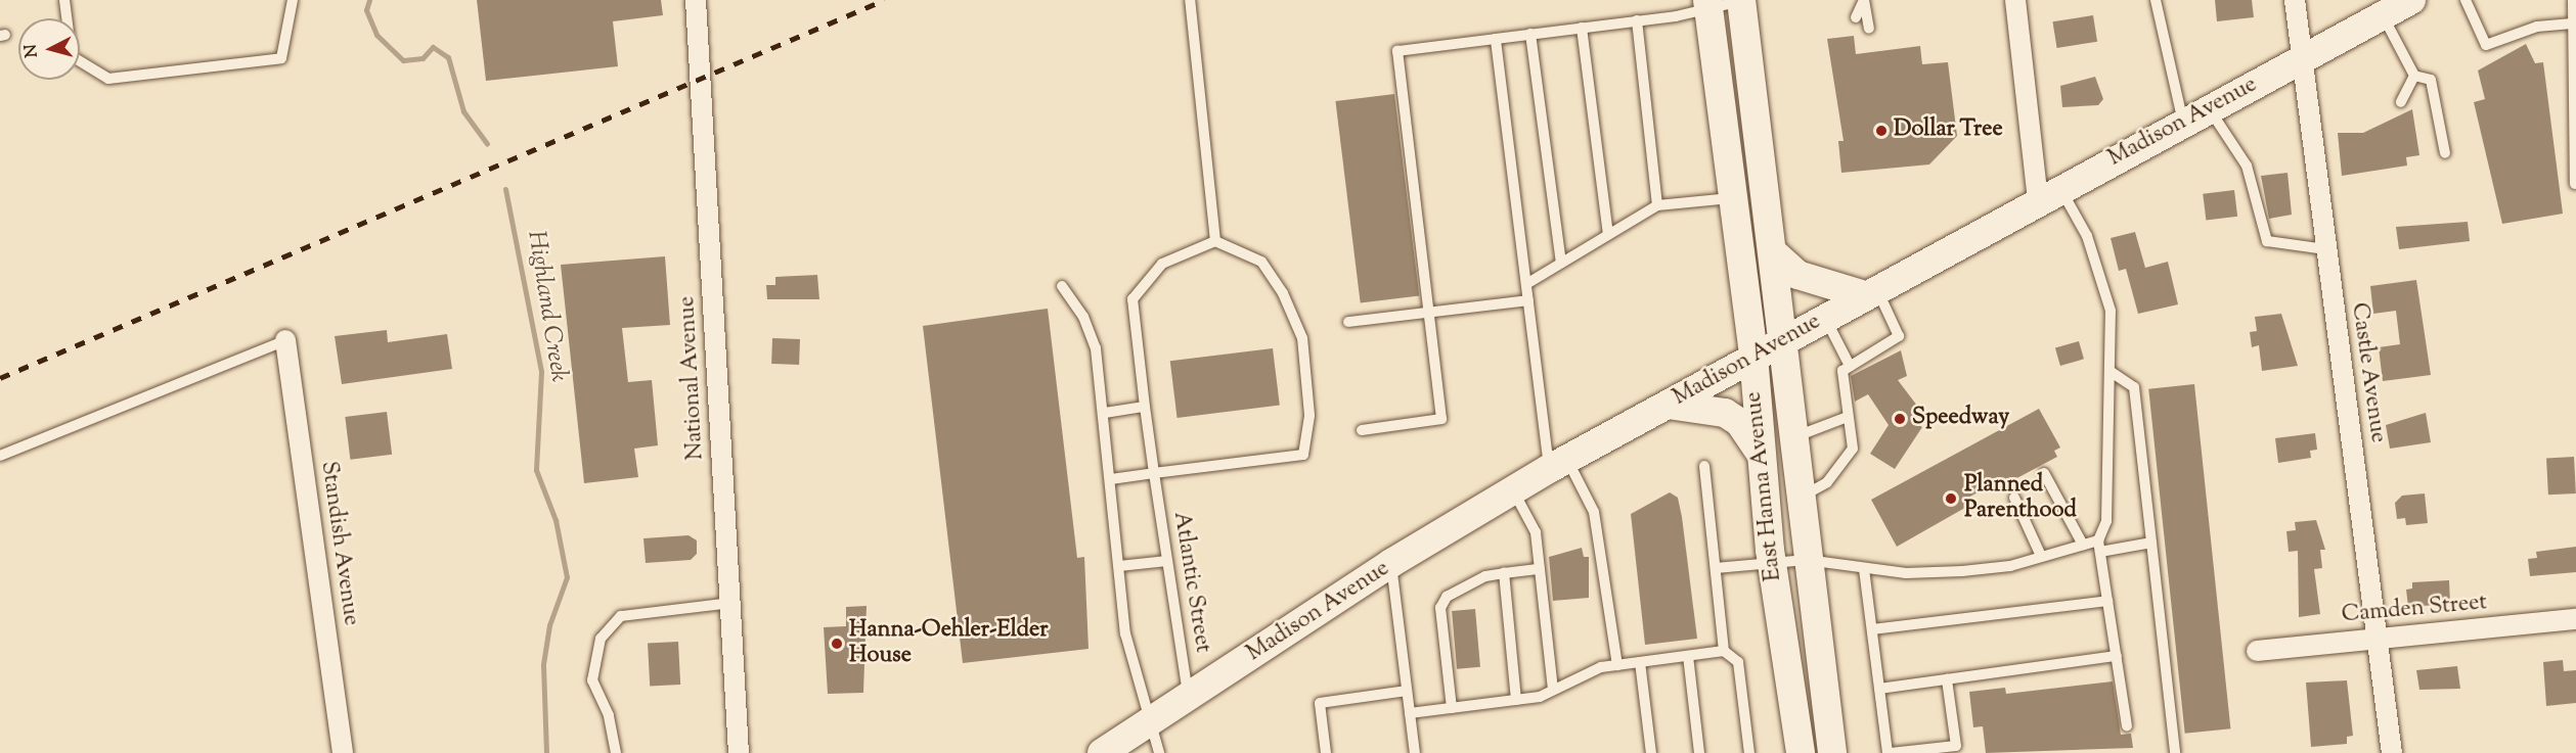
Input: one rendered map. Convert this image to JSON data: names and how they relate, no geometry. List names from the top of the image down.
{
  "streets": {
    "main road": ["Madison Avenue", "East Hanna Avenue"],
    "street": [
      "Castle Avenue",
      "National Avenue",
      "Standish Avenue",
      "Camden Street"
    ],
    "lane": ["Atlantic Street"]
  },
  "crossings": [
    ["Madison Avenue", "Castle Avenue"],
    ["Madison Avenue", "East Hanna Avenue"],
    ["Madison Avenue", "Atlantic Street"],
    ["Castle Avenue", "Camden Street"]
  ],
  "water": ["Highland Creek"],
  "places": [
    "Dollar Tree",
    "Speedway",
    "Planned Parenthood",
    "Hanna-Oehler-Elder House"
  ],
  "north": "left"
}
